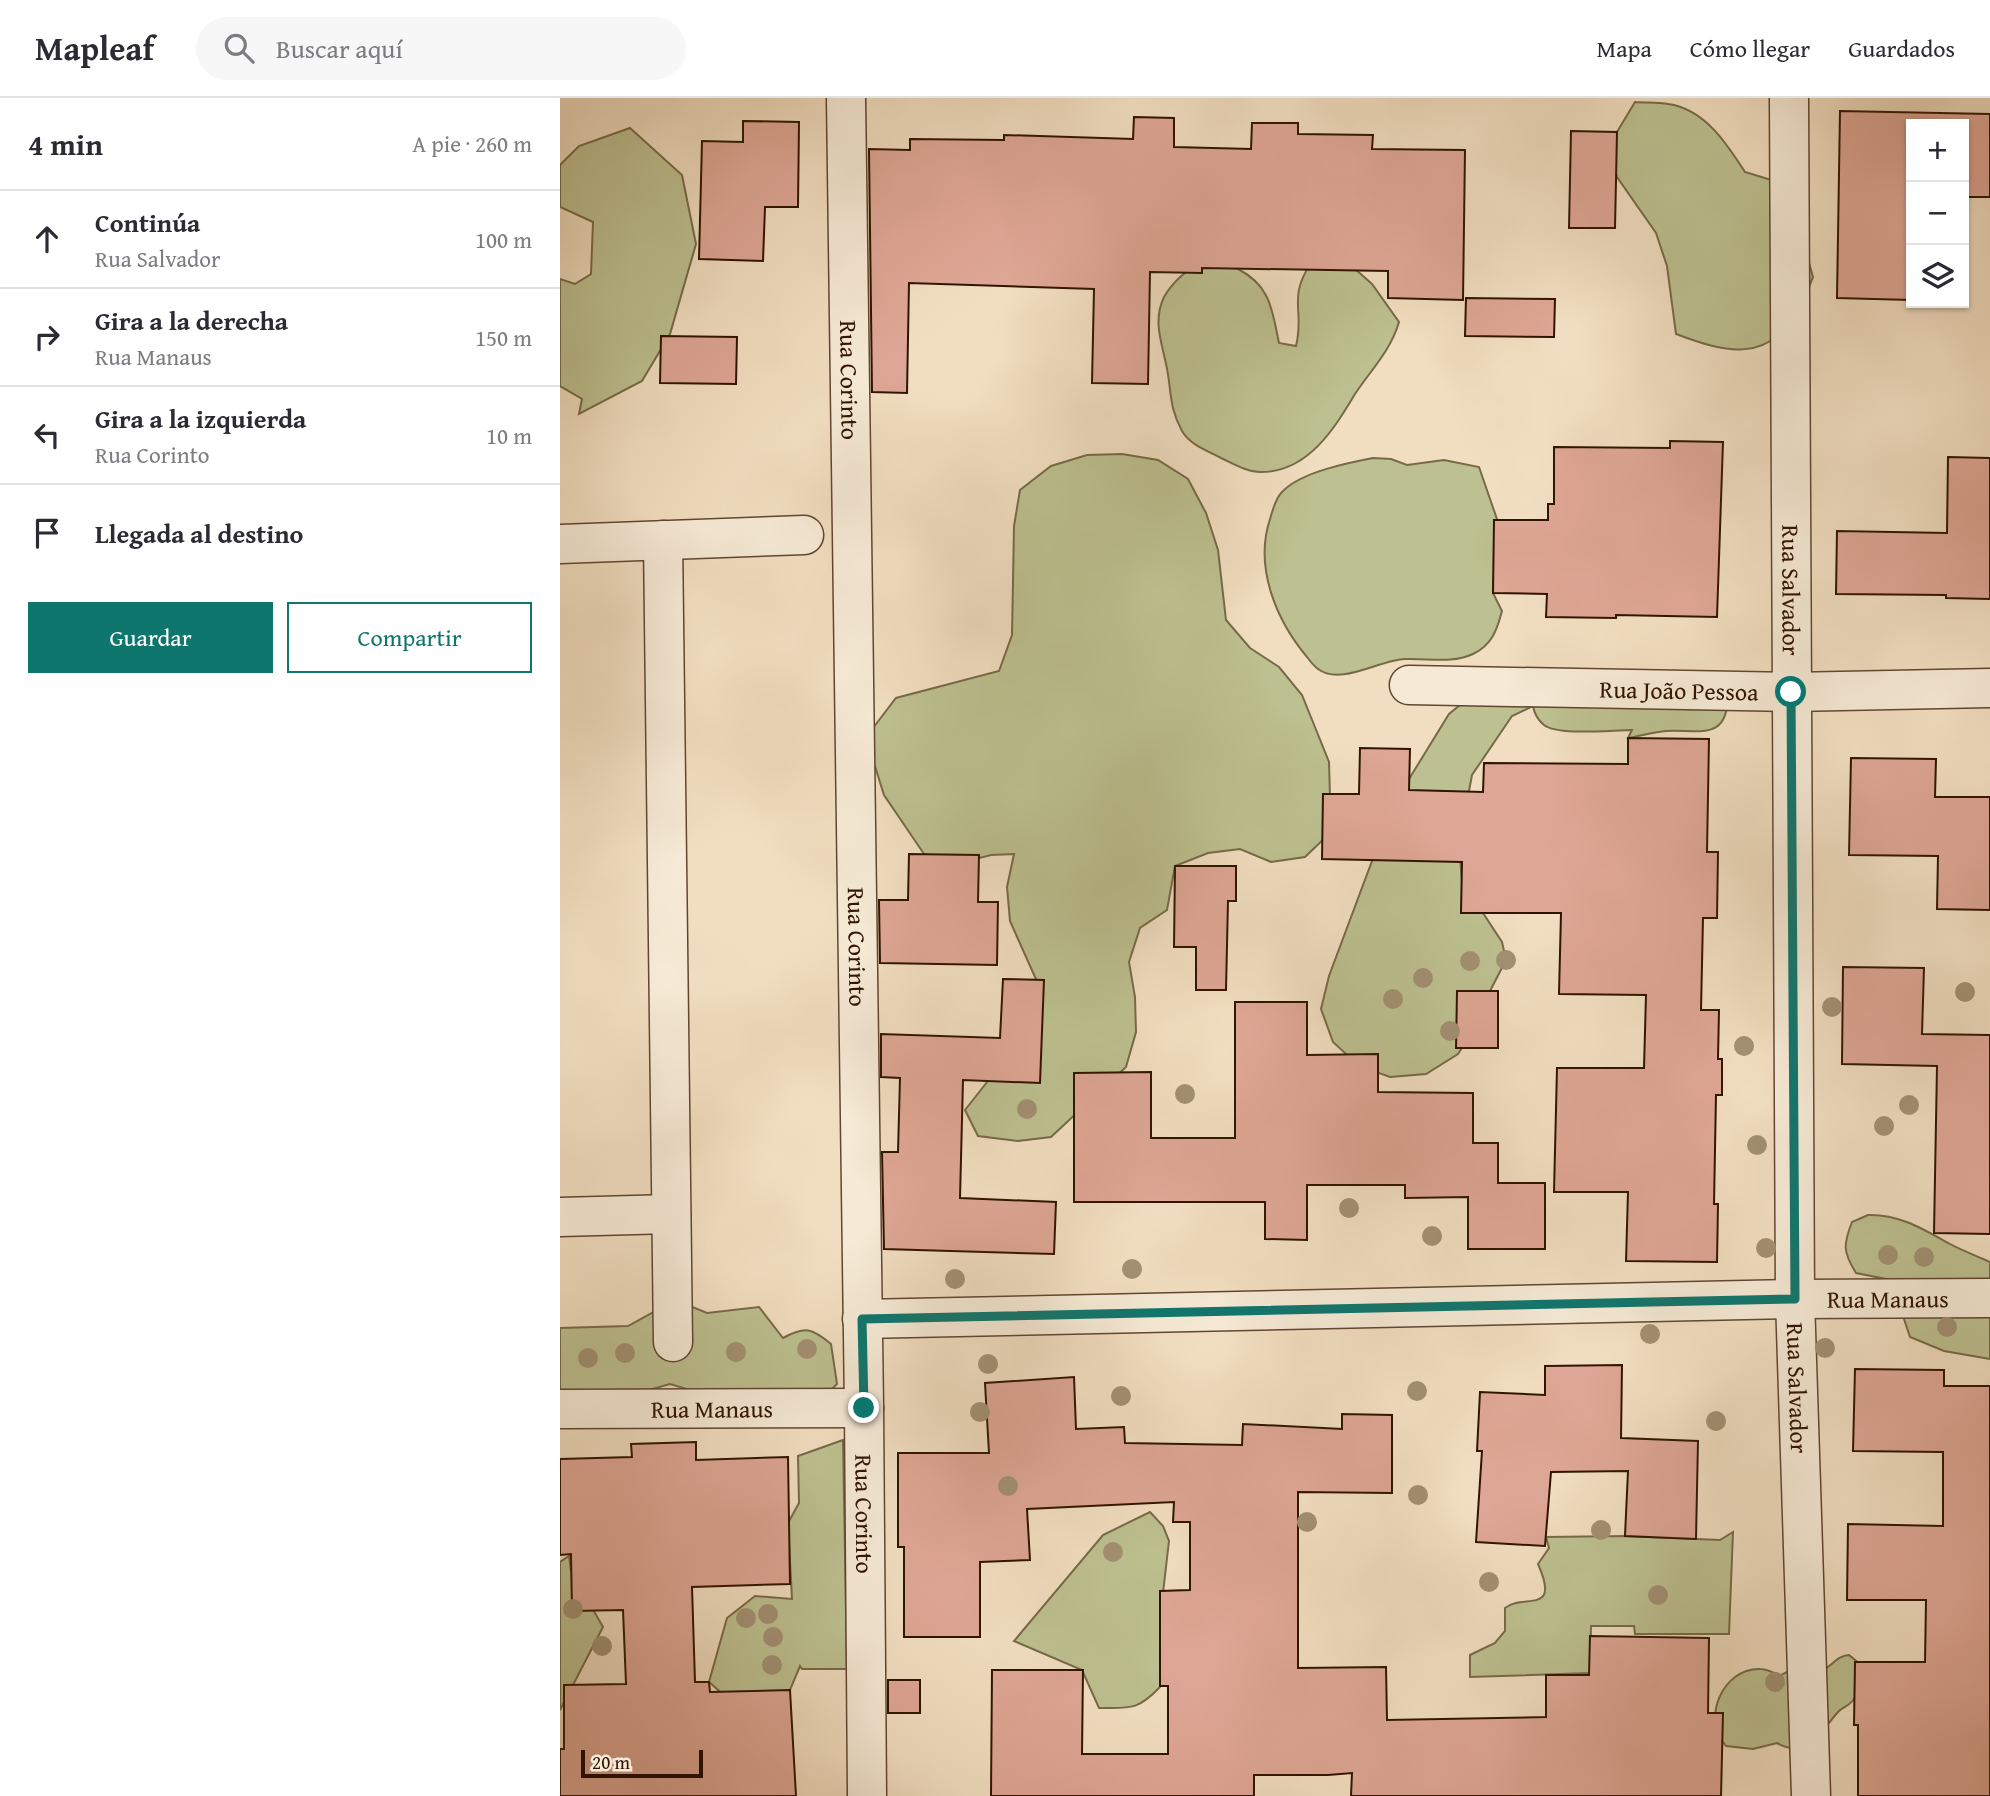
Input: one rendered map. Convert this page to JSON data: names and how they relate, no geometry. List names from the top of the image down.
{
  "streets": {
    "street": [
      "Rua Corinto",
      "Rua Salvador",
      "Rua João Pessoa",
      "Rua Manaus"
    ]
  },
  "crossings": [
    ["Rua Corinto", "Rua Manaus"],
    ["Rua Salvador", "Rua João Pessoa"],
    ["Rua Salvador", "Rua Manaus"]
  ],
  "scale_bar": "20 m",
  "page": {
    "header": "Mapleaf",
    "search": "Buscar aquí",
    "nav": ["Mapa", "Cómo llegar", "Guardados"],
    "heading": ["4 min", "A pie · 260 m"],
    "map_buttons": ["+", "−"],
    "list": [
      ["Continúa", "Rua Salvador", "100 m"],
      ["Gira a la derecha", "Rua Manaus", "150 m"],
      ["Gira a la izquierda", "Rua Corinto", "10 m"],
      "Llegada al destino"
    ],
    "buttons": ["Guardar", "Compartir"],
    "scale": "20 m"
  }
}
